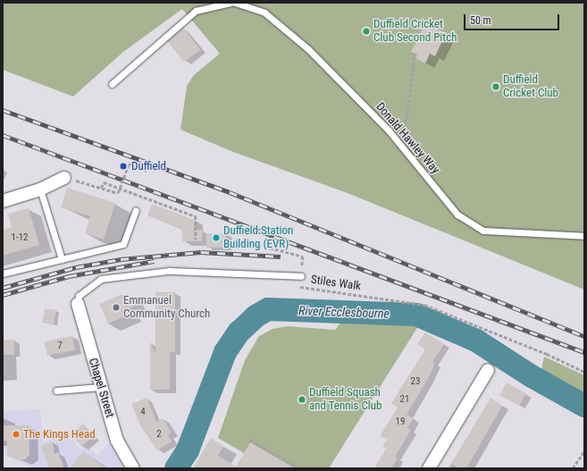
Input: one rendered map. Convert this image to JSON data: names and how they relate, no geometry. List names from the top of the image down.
{
  "streets": {
    "street": ["Chapel Street"],
    "lane": ["Donald Hawley Way"],
    "path": ["Stiles Walk"]
  },
  "water": ["River Ecclesbourne"],
  "places": [
    "Duffield Cricket Club Second Pitch",
    "Duffield Cricket Club",
    "Duffield",
    "Duffield Station Building (EVR)",
    "Emmanuel Community Church",
    "Duffield Squash and Tennis Club",
    "The Kings Head"
  ],
  "house_numbers": [
    "1-12",
    "7",
    "23",
    "21",
    "4",
    "19",
    "2"
  ],
  "scale_bar": "50 m"
}
